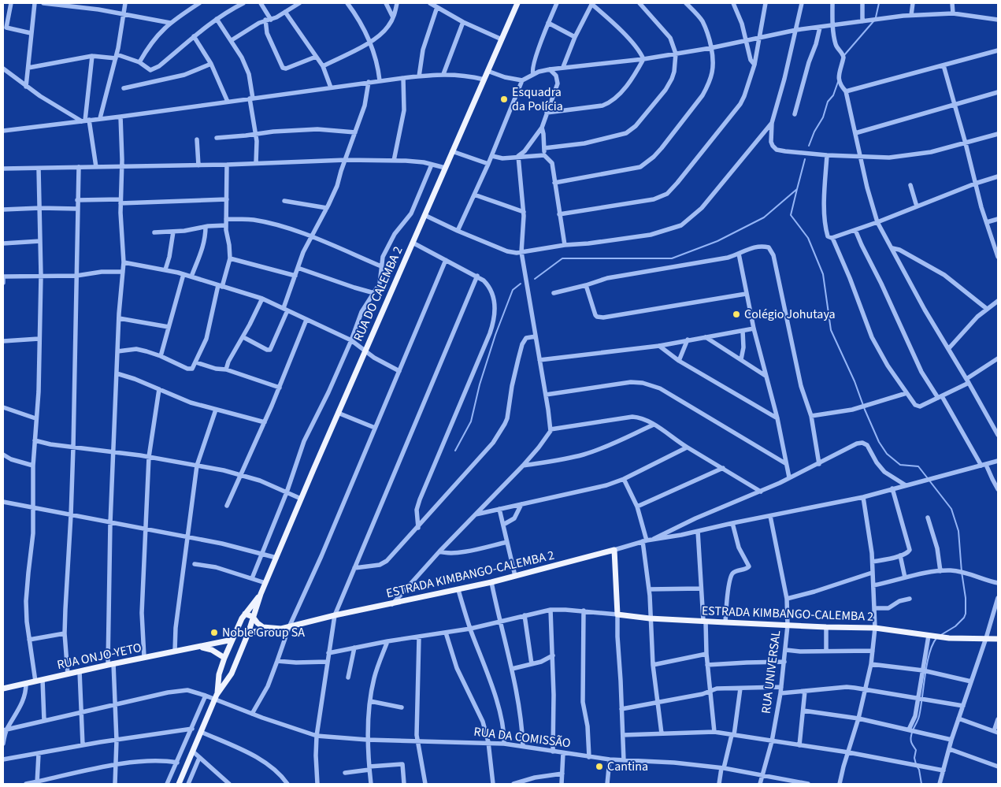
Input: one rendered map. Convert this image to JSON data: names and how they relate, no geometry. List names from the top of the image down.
{
  "streets": {
    "main road": ["RUA DO CALEMBA 2", "ESTRADA KIMBANGO-CALEMBA 2", "RUA ONJO-YETO"],
    "street": ["RUA UNIVERSAL", "RUA DA COMISSÃO"]
  },
  "crossings": [
    ["RUA DO CALEMBA 2", "ESTRADA KIMBANGO-CALEMBA 2"],
    ["RUA DO CALEMBA 2", "RUA ONJO-YETO"],
    ["RUA DO CALEMBA 2", "RUA DA COMISSÃO"],
    ["ESTRADA KIMBANGO-CALEMBA 2", "RUA UNIVERSAL"],
    ["RUA UNIVERSAL", "RUA DA COMISSÃO"]
  ],
  "places": [
    "Esquadra da Polícia",
    "Colégio Johutaya",
    "Noble Group SA",
    "Cantina"
  ]
}
